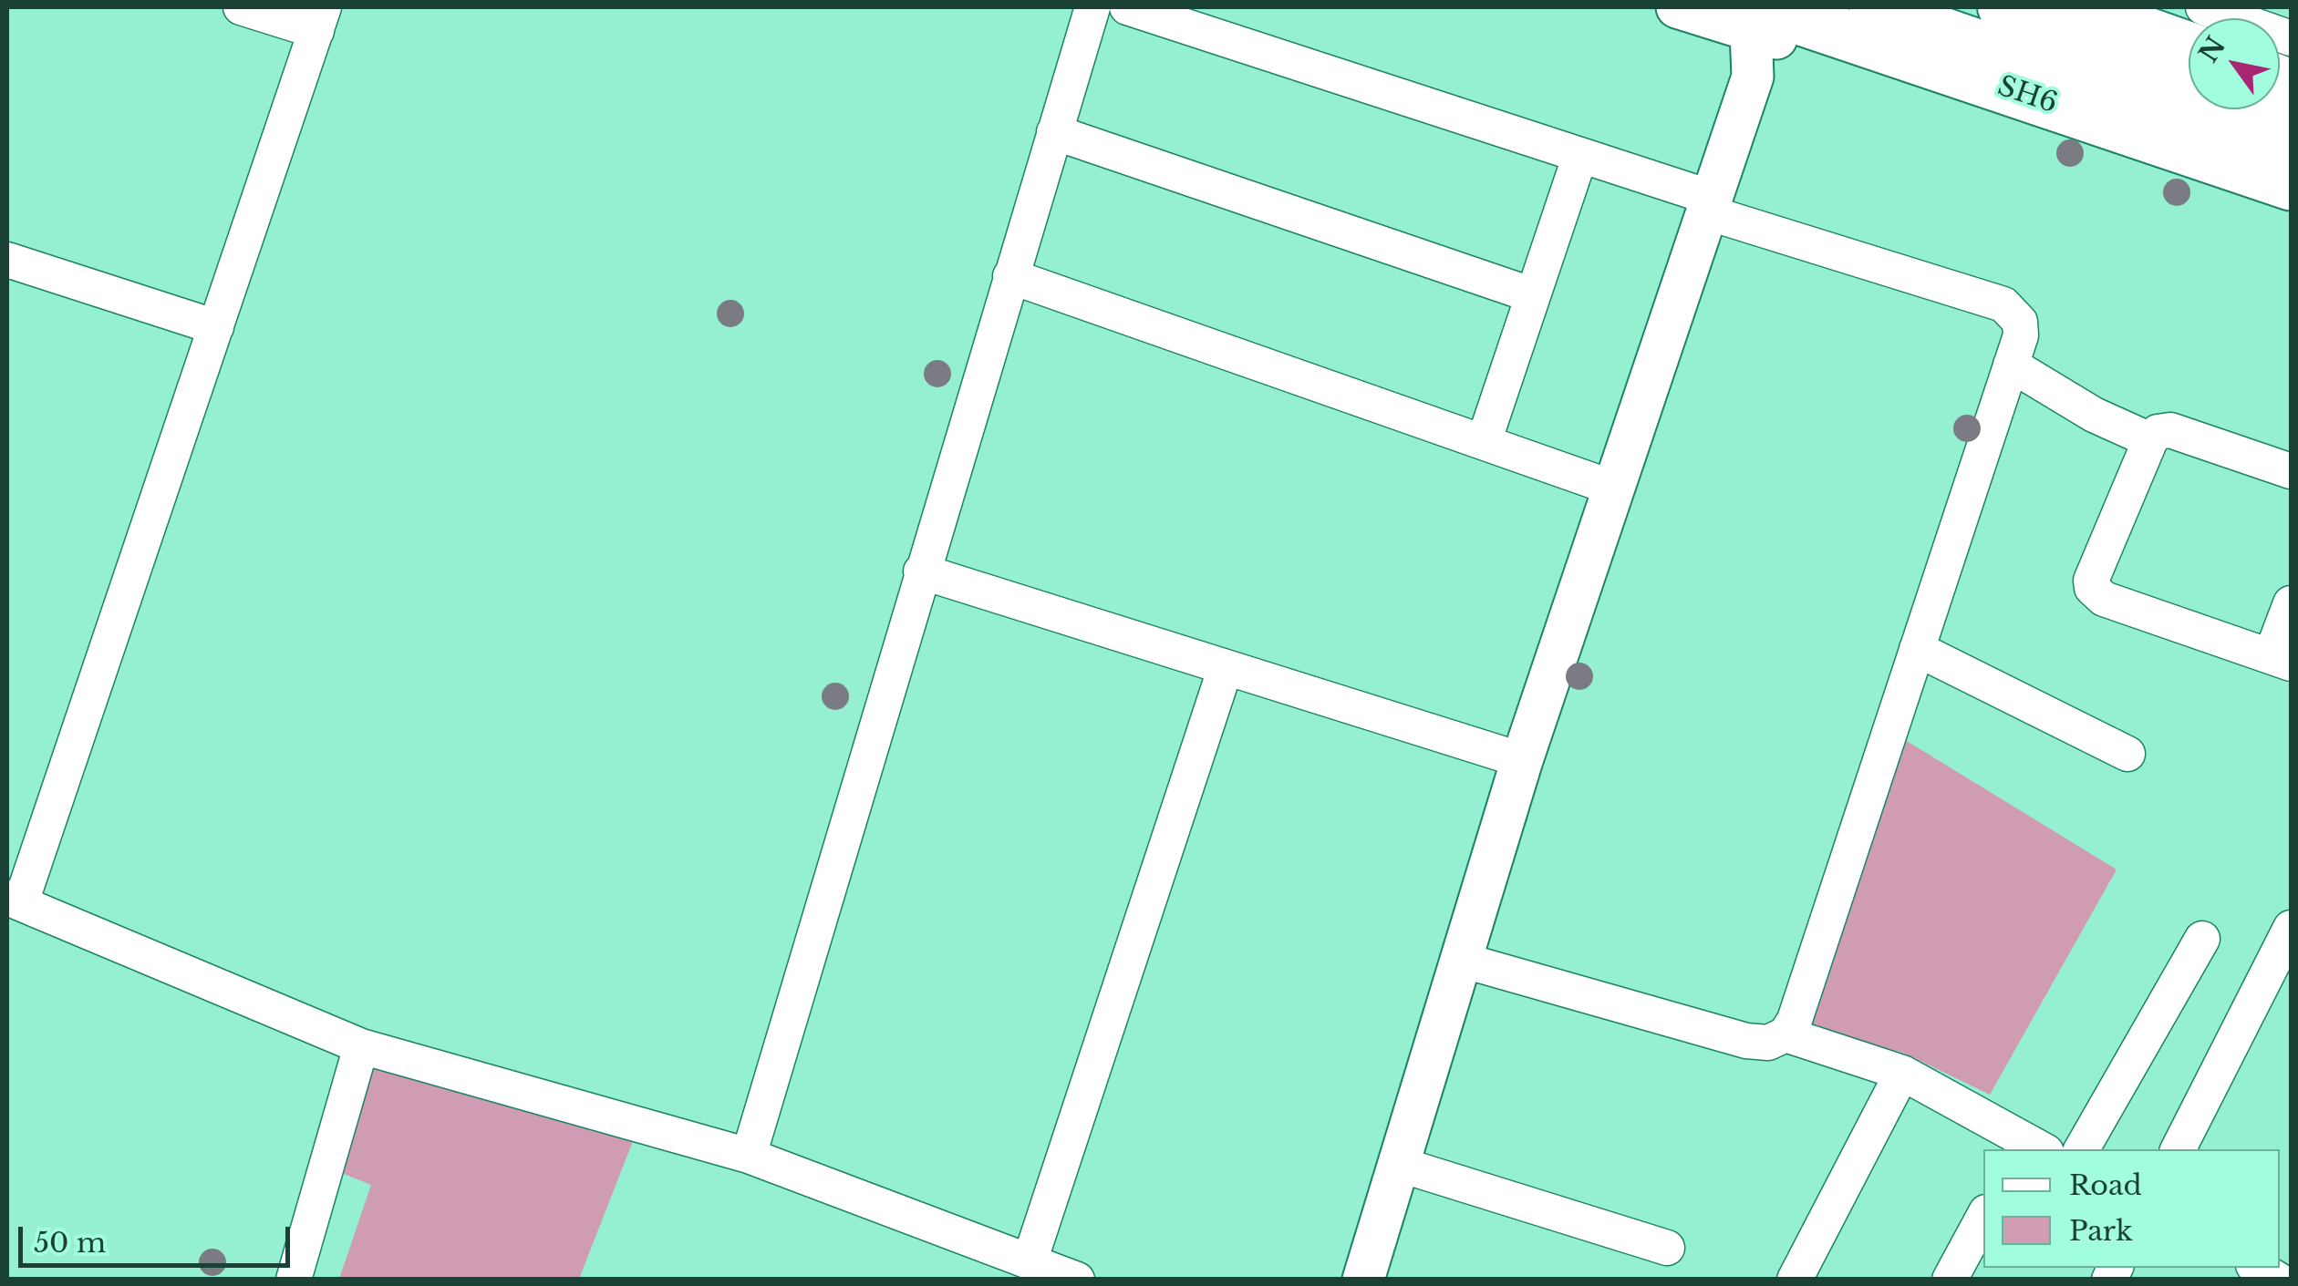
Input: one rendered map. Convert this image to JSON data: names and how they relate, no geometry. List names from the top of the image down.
{
  "streets": {
    "main road": ["SH6"]
  },
  "legend": ["Road", "Park"],
  "scale_bar": "50 m",
  "north": "top left"
}
